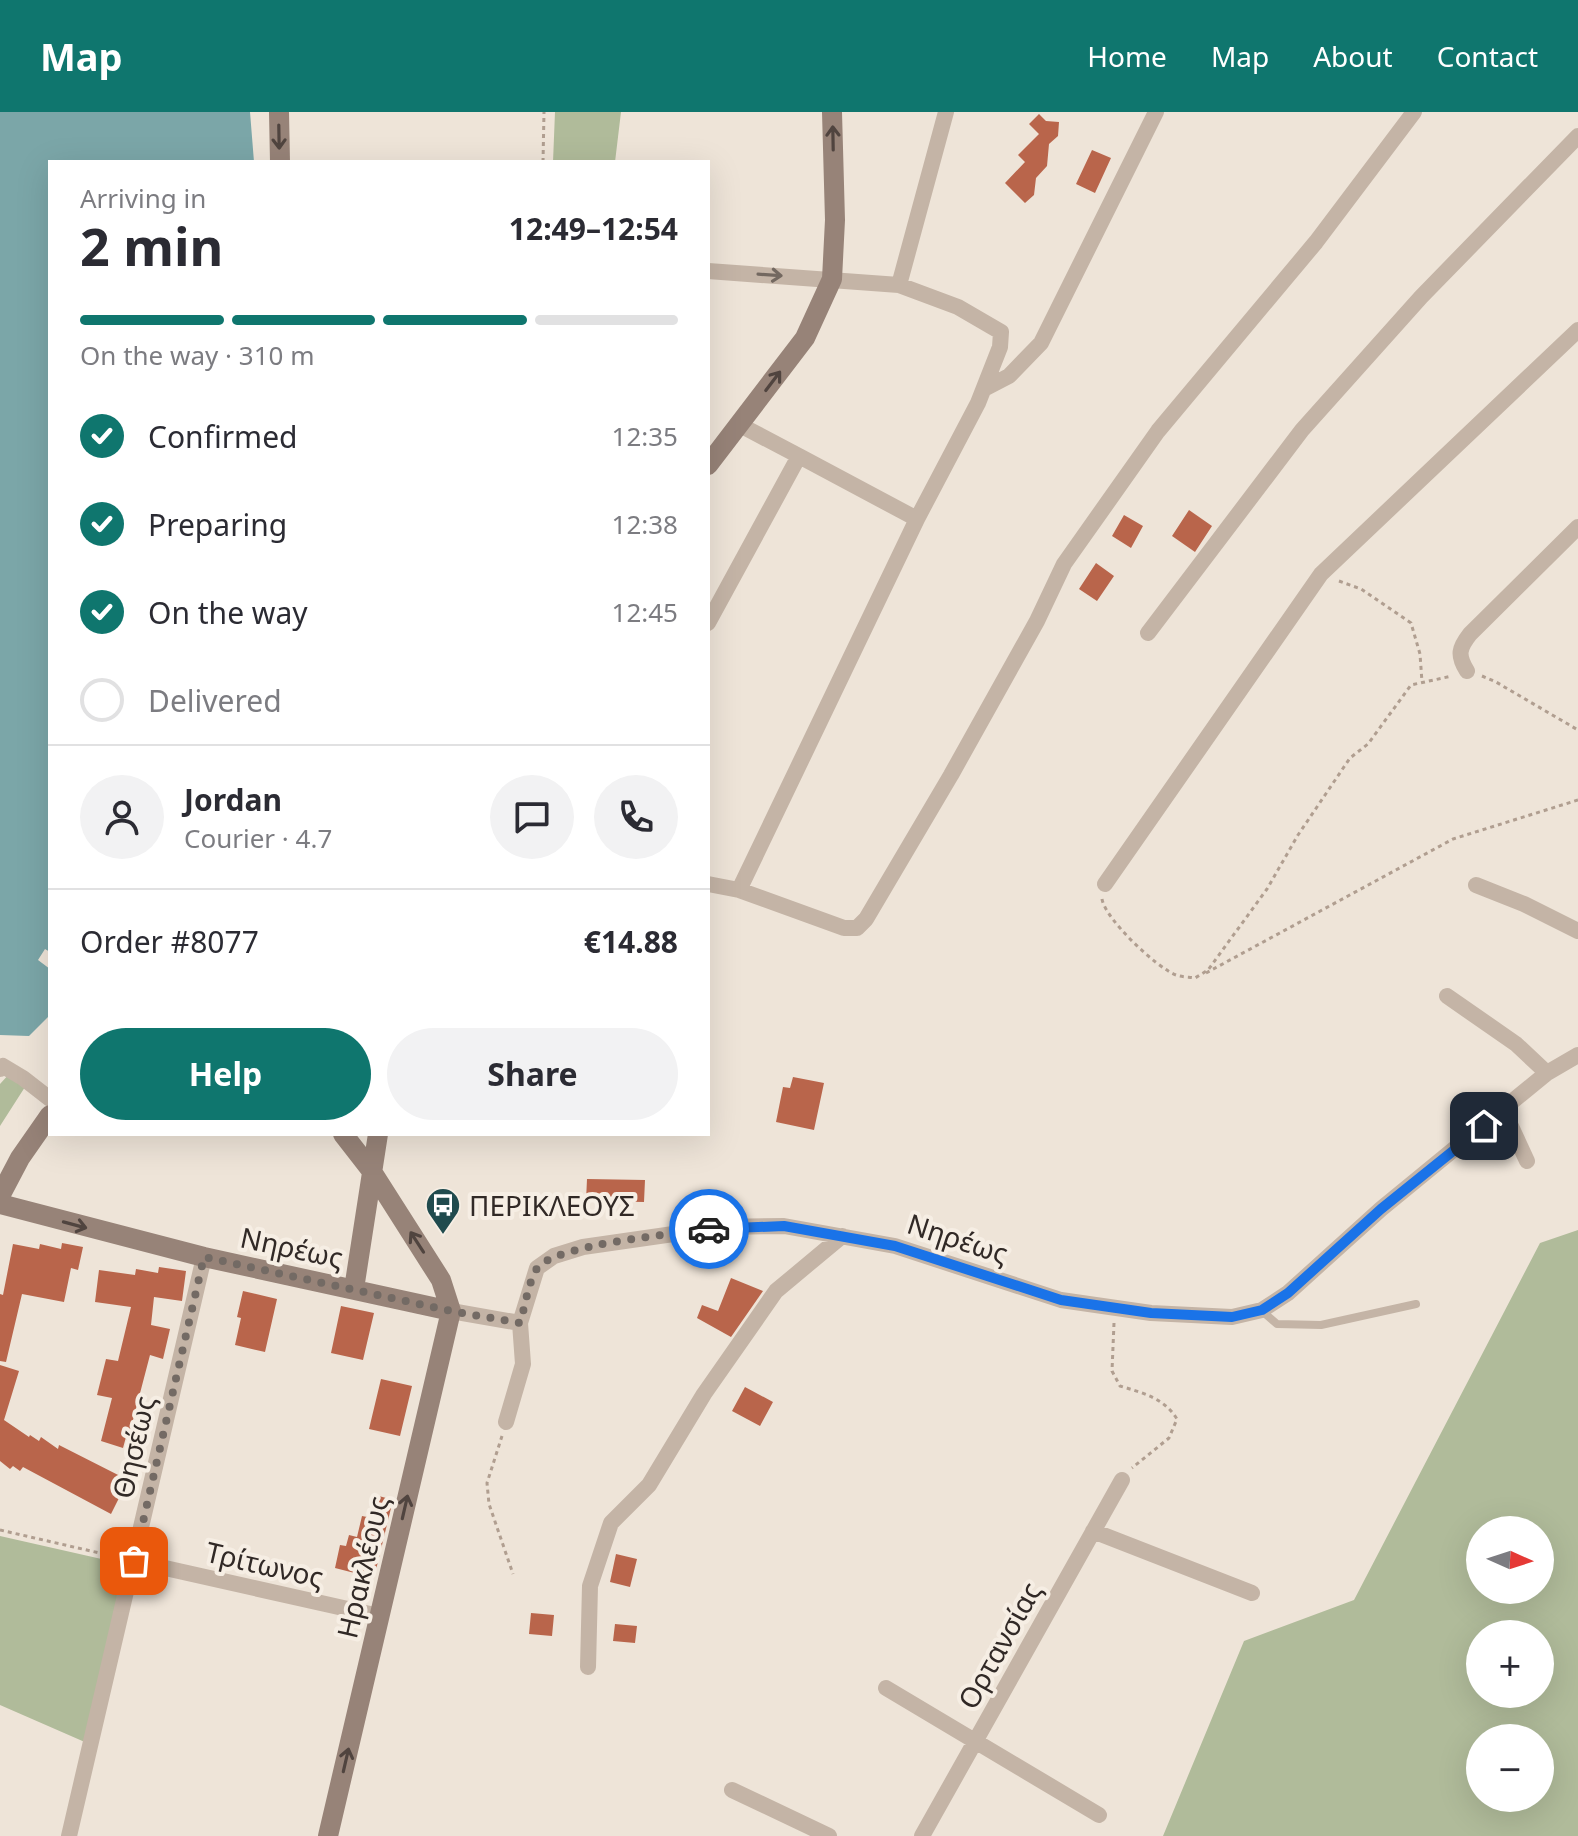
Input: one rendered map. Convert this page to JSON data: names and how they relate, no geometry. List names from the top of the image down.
{
  "streets": {
    "main road": ["Νηρέως", "Ηρακλέους"],
    "street": ["Θησέως", "Τρίτωνος", "Ορτανσίας"]
  },
  "crossings": [
    ["Νηρέως", "Θησέως"],
    ["Νηρέως", "Ηρακλέους"],
    ["Θησέως", "Τρίτωνος"],
    ["Τρίτωνος", "Ηρακλέους"]
  ],
  "one_way": ["Ηρακλέους"],
  "places": {
    "bus stop": ["ΠΕΡΙΚΛΕΟΥΣ"]
  },
  "north": "right",
  "page": {
    "header": "Map",
    "nav": [
      "Home",
      "Map",
      "About",
      "Contact"
    ],
    "heading": ["2 min", "Arriving in", "12:49–12:54"],
    "panel": [
      "Jordan",
      "Courier · 4.7",
      "Order #8077",
      "€14.88"
    ],
    "bar": "On the way · 310 m",
    "list": [
      ["Confirmed", "12:35"],
      ["Preparing", "12:38"],
      ["On the way", "12:45"],
      "Delivered"
    ],
    "buttons": ["Help", "Share"],
    "map_buttons": ["+", "−"]
  }
}
